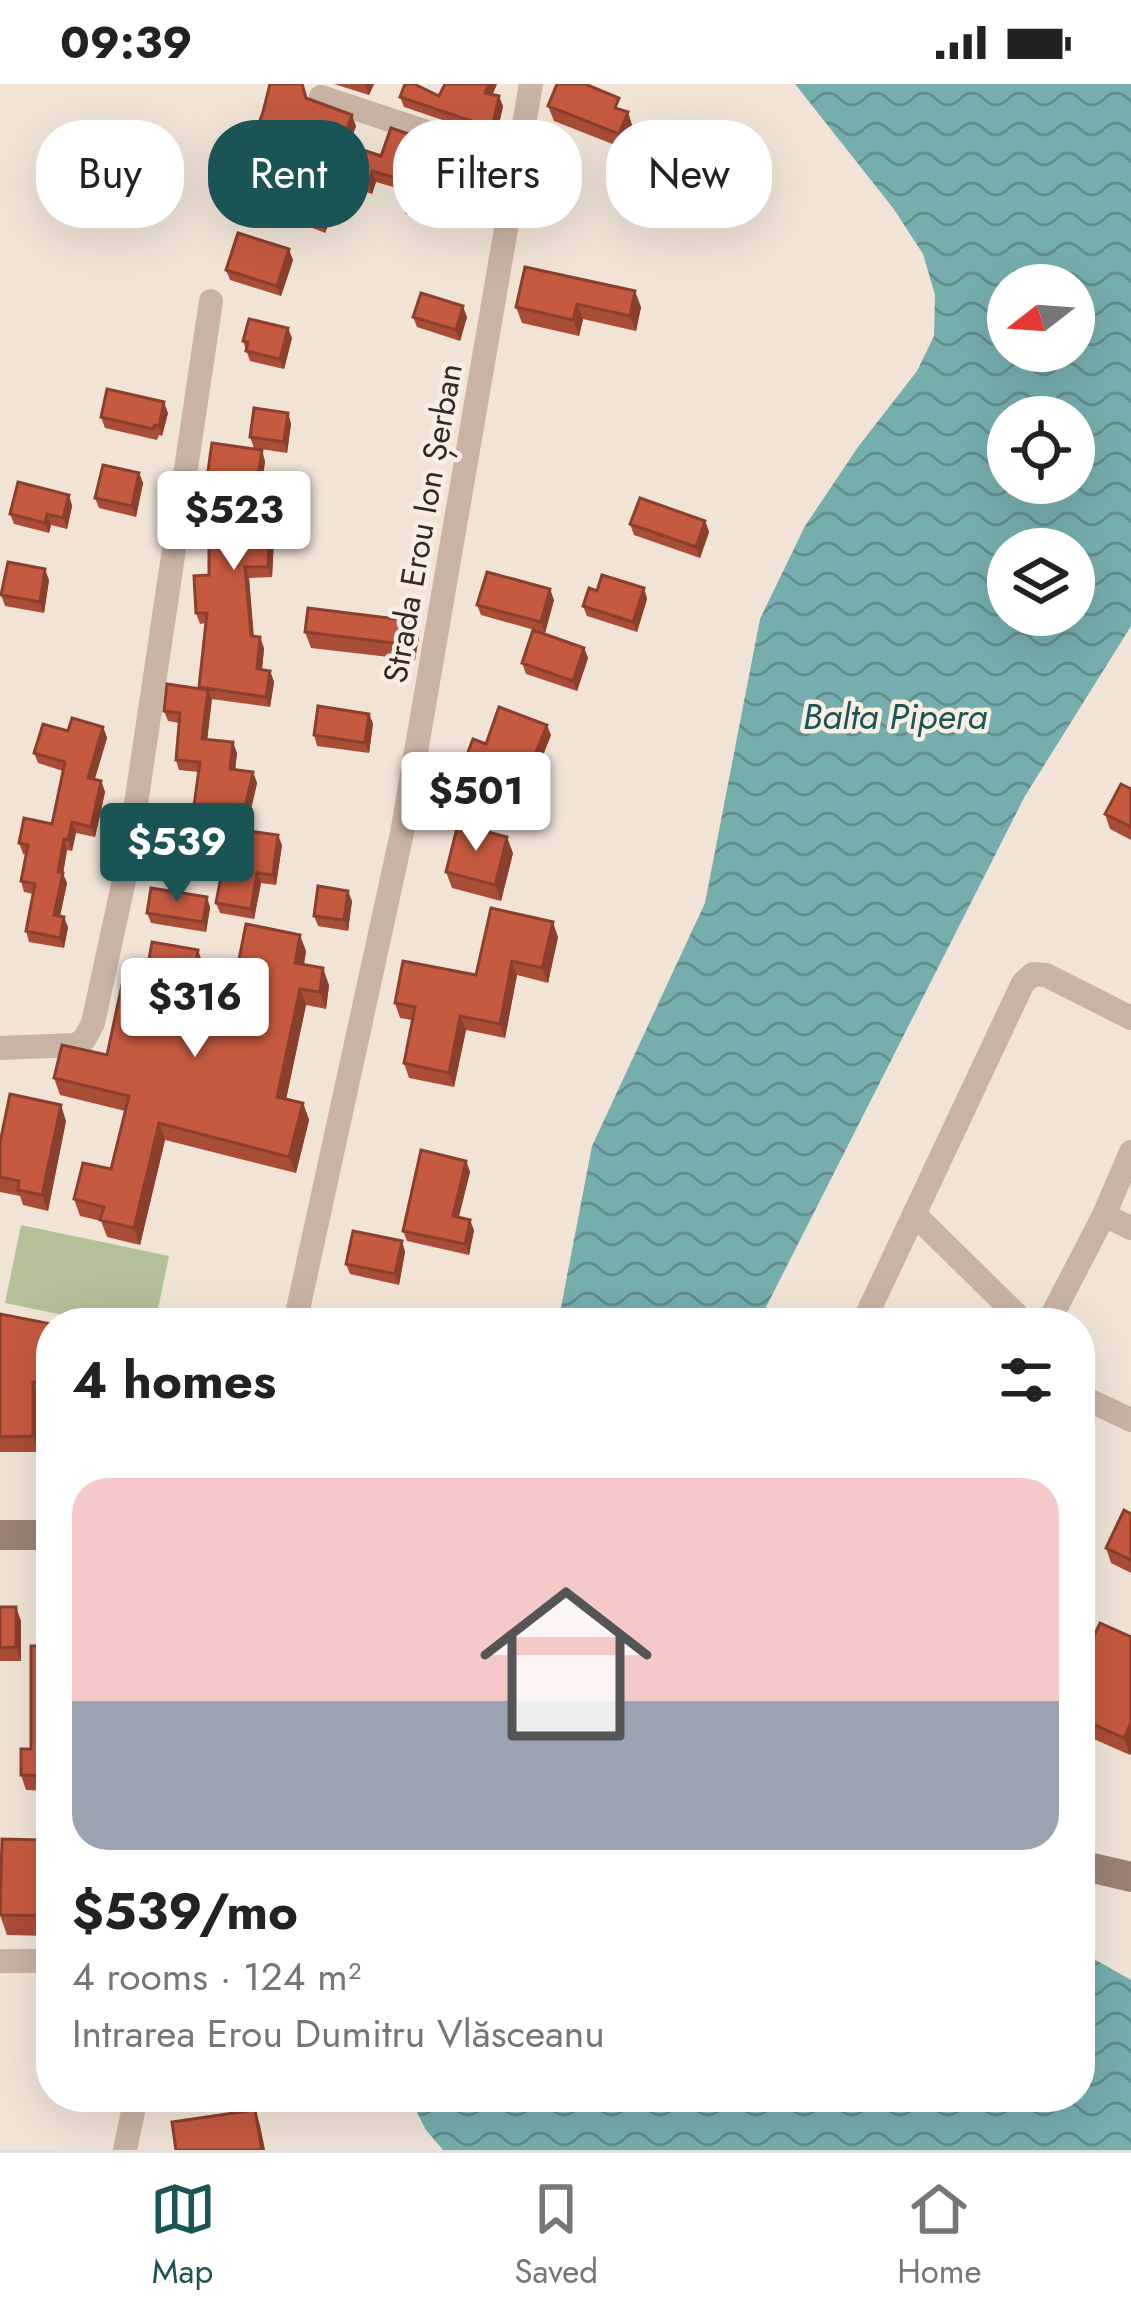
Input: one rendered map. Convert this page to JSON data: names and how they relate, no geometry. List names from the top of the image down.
{
  "streets": {
    "street": ["Strada Erou Ion Șerban"]
  },
  "water": ["Balta Pipera"],
  "north": "left",
  "page": {
    "status": "09:39",
    "chip": [
      "Buy",
      "Rent",
      "Filters",
      "New"
    ],
    "price": [
      "$523",
      "$501",
      "$539",
      "$316"
    ],
    "heading": "4 homes",
    "list": [
      {
        "name": "$539/mo",
        "note": "4 rooms · 124 m² · Intrarea Erou Dumitru Vlăsceanu"
      }
    ],
    "tabs": ["Map", "Saved", "Home"]
  }
}
